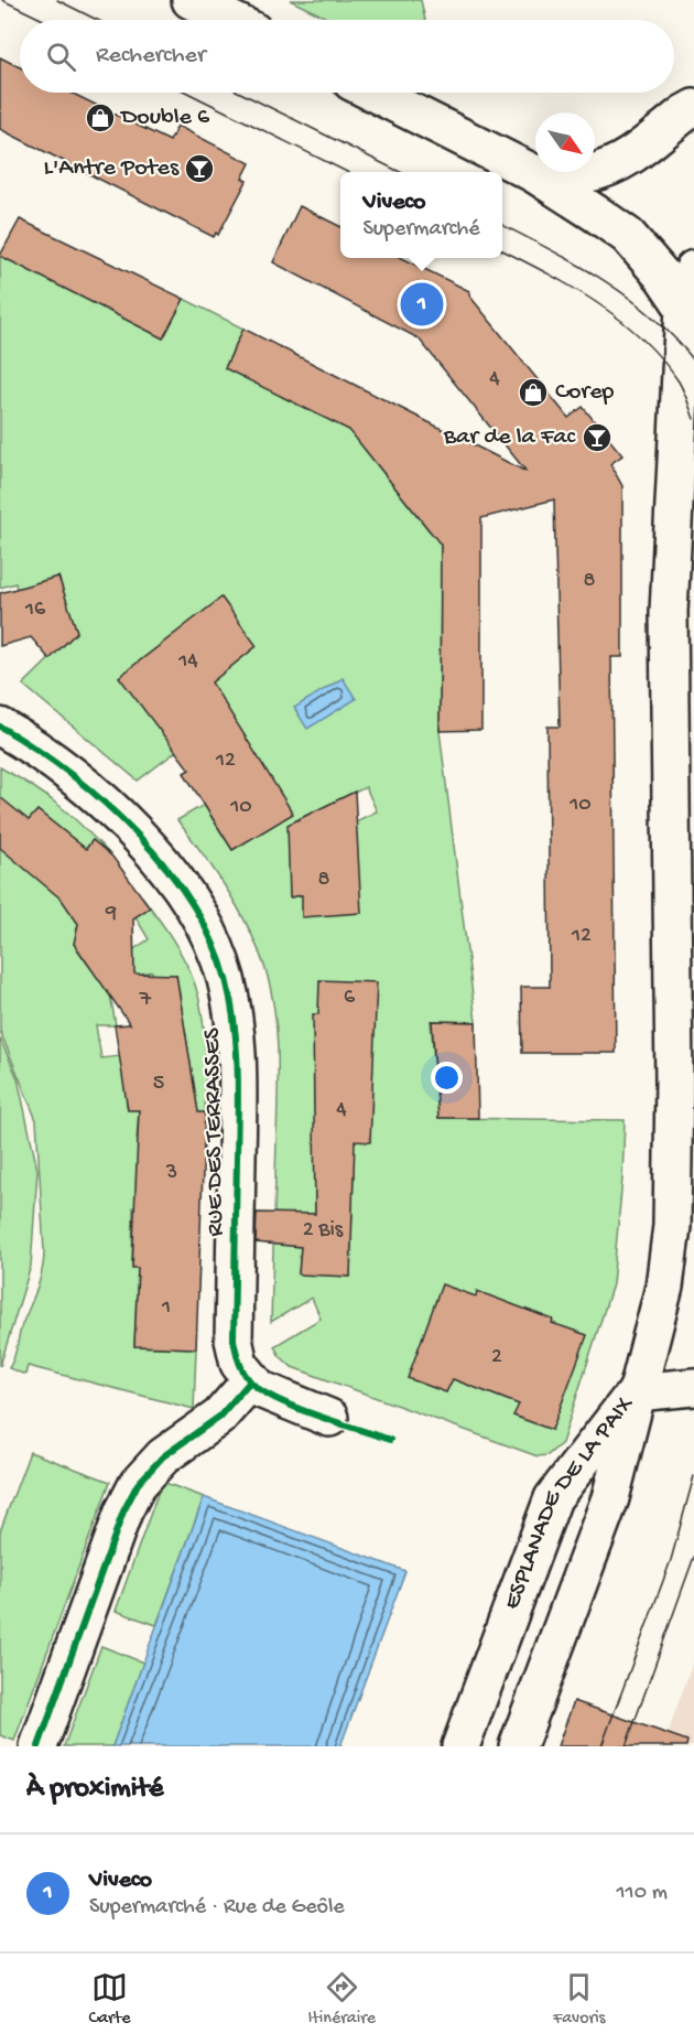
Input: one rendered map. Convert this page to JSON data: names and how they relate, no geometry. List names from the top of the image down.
{
  "streets": {
    "main road": ["RUE DES TERRASSES", "ESPLANADE DE LA PAIX"]
  },
  "places": {
    "shop": ["Double 6", "Corep"],
    "bar": ["L'Antre Potes", "Bar de la Fac"]
  },
  "house_numbers": [
    "4",
    "8",
    "16",
    "14",
    "12",
    "10",
    "10",
    "8",
    "9",
    "12",
    "6",
    "7",
    "5",
    "4",
    "3",
    "2 Bis",
    "1",
    "2"
  ],
  "north": "bottom right",
  "page": {
    "search": "Rechercher",
    "popup": ["Viveco", "Supermarché"],
    "pins": "1",
    "heading": "À proximité",
    "list": [
      {
        "mark": "1",
        "name": "Viveco",
        "note": "Supermarché · Rue de Geôle",
        "value": "110 m"
      }
    ],
    "nav": ["Carte", "Itinéraire", "Favoris"]
  }
}
